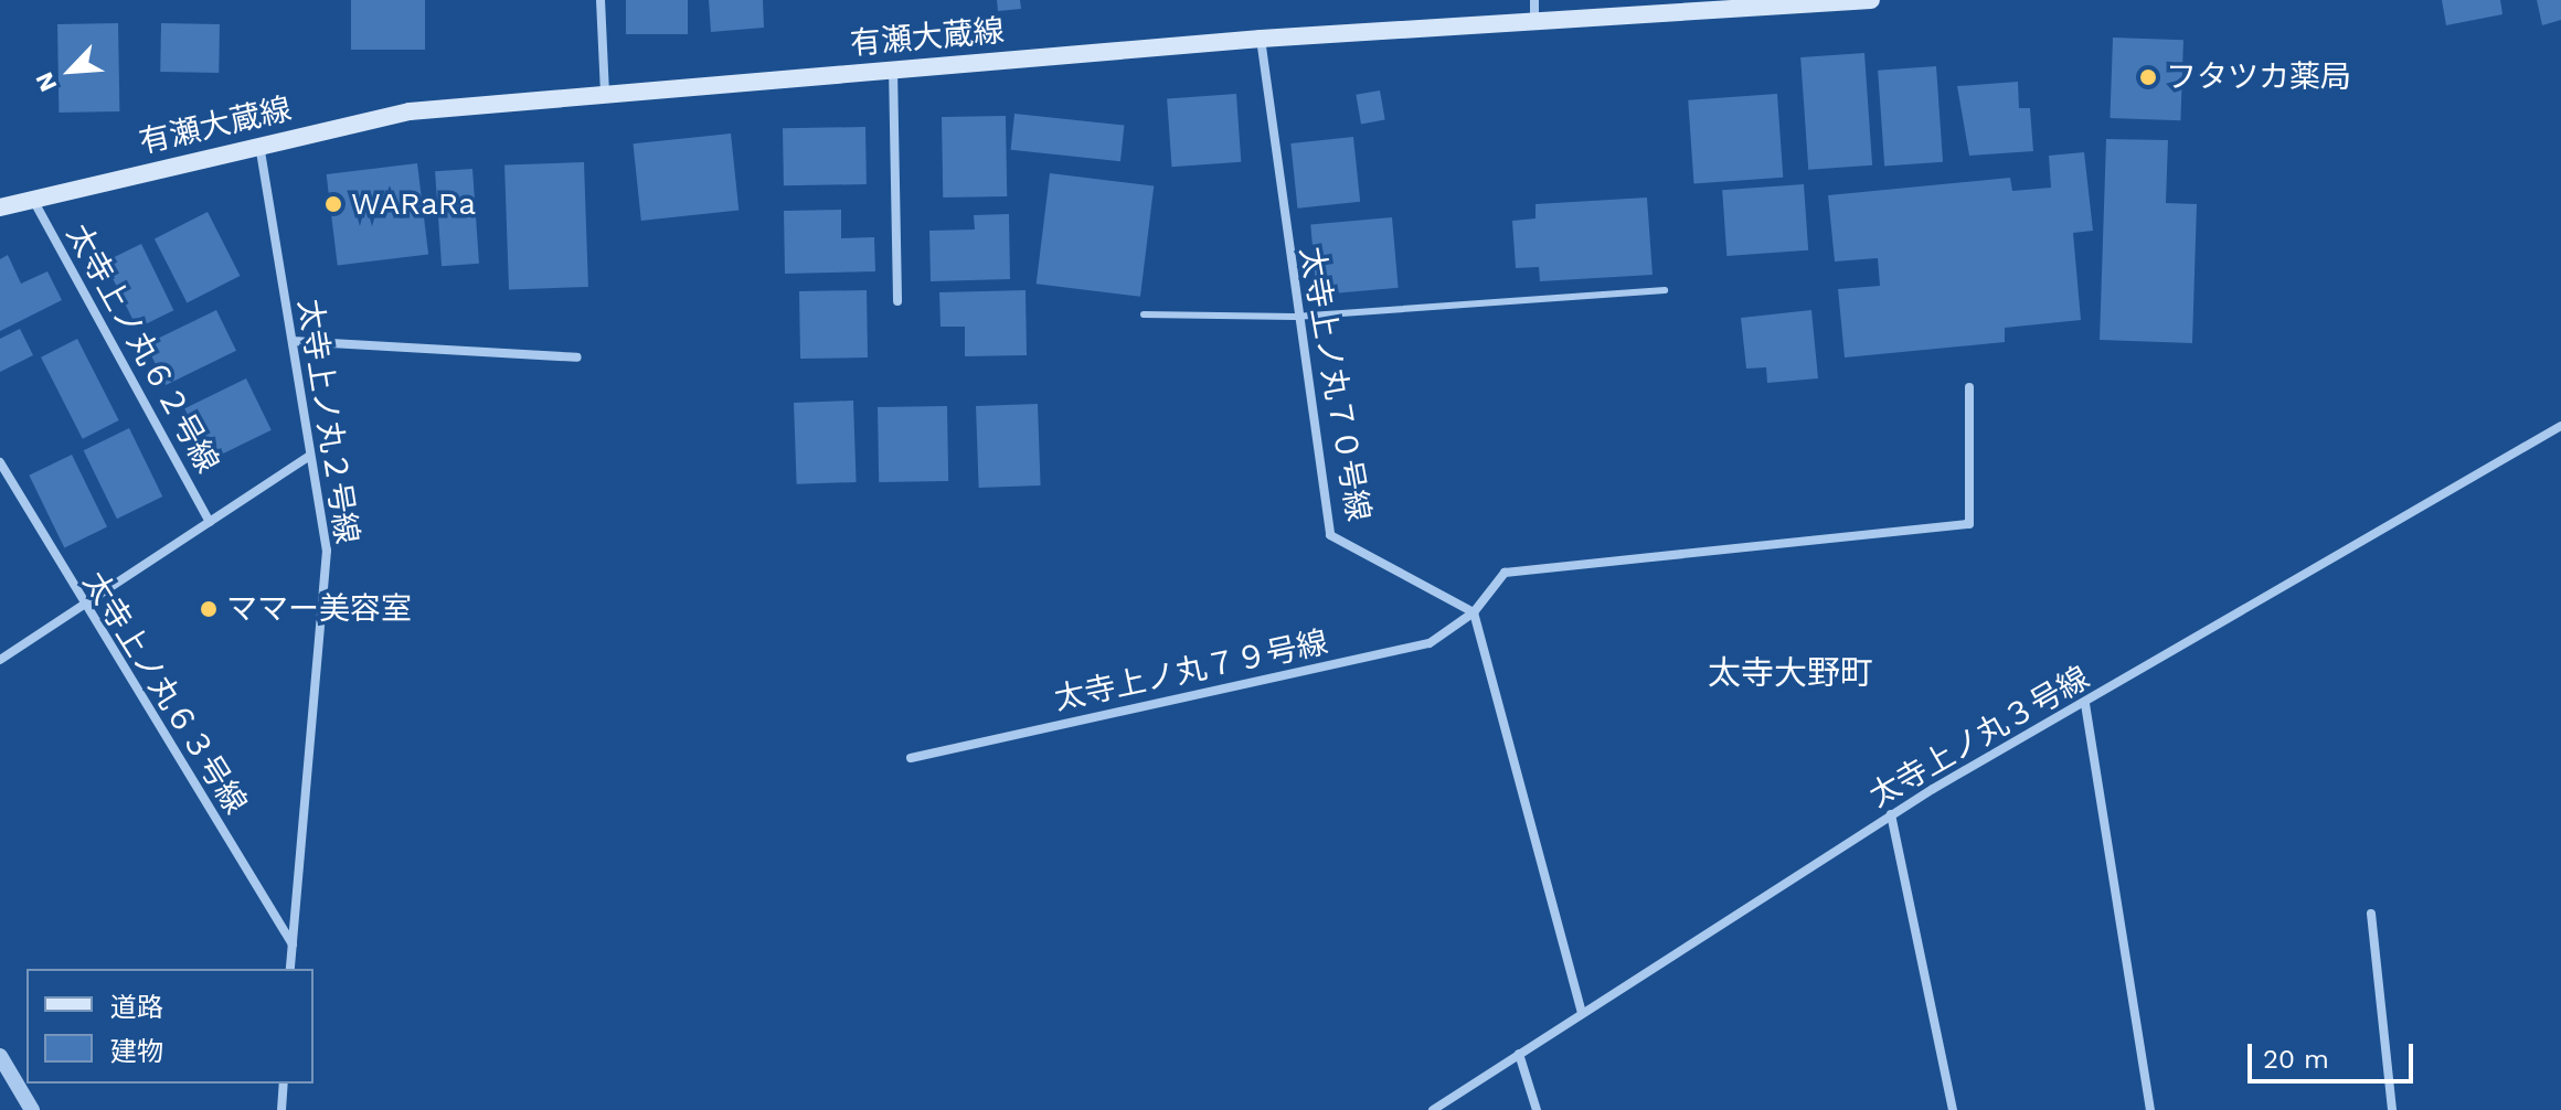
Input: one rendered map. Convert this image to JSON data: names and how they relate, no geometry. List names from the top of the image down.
{
  "streets": {
    "main road": ["有瀬大蔵線"],
    "street": [
      "太寺上ノ丸６２号線",
      "太寺上ノ丸７０号線",
      "太寺上ノ丸２号線",
      "太寺上ノ丸７９号線",
      "太寺上ノ丸６３号線",
      "太寺上ノ丸３号線"
    ]
  },
  "crossings": [
    ["有瀬大蔵線", "太寺上ノ丸６２号線"],
    ["有瀬大蔵線", "太寺上ノ丸７０号線"],
    ["有瀬大蔵線", "太寺上ノ丸２号線"],
    ["太寺上ノ丸７０号線", "太寺上ノ丸７９号線"],
    ["太寺上ノ丸２号線", "太寺上ノ丸６３号線"]
  ],
  "districts": ["太寺大野町"],
  "places": ["フタツカ薬局", "WARaRa", "ママー美容室"],
  "legend": ["道路", "建物"],
  "scale_bar": "20 m",
  "north": "bottom left"
}
